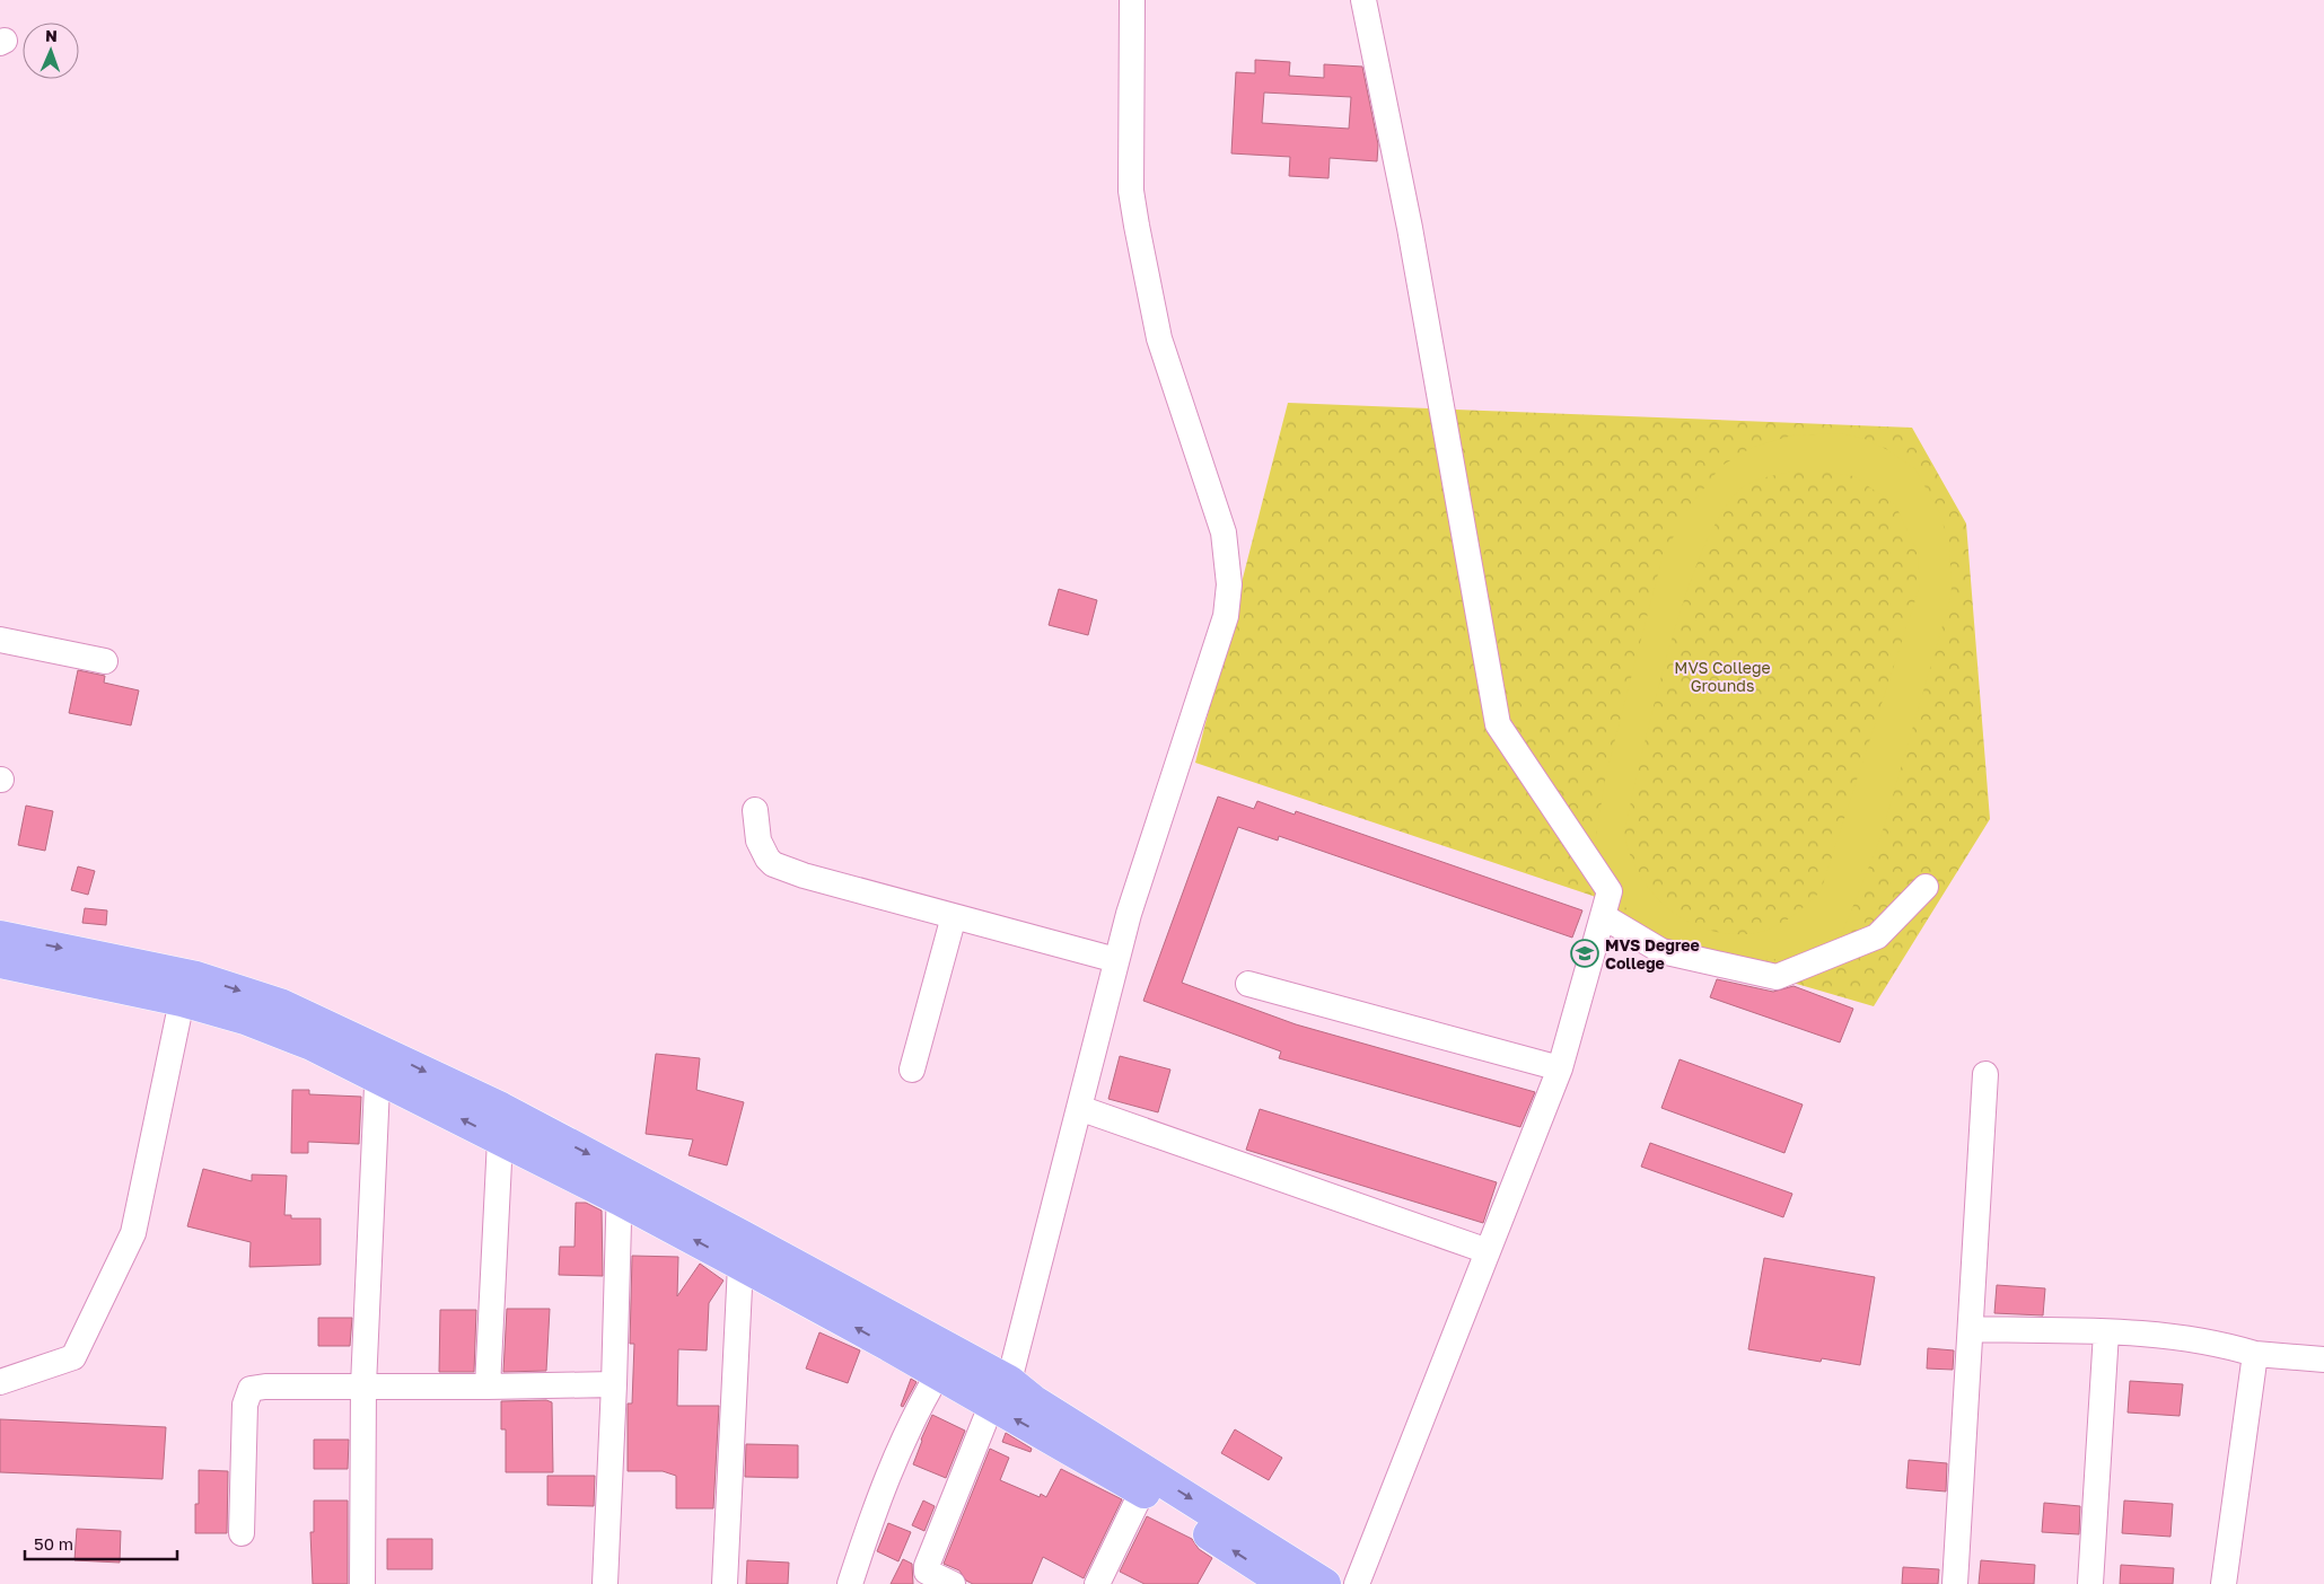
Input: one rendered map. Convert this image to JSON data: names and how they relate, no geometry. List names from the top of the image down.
{
  "parks": ["MVS College Grounds"],
  "places": {
    "school or university": ["MVS Degree College"]
  },
  "scale_bar": "50 m",
  "north": "top"
}
